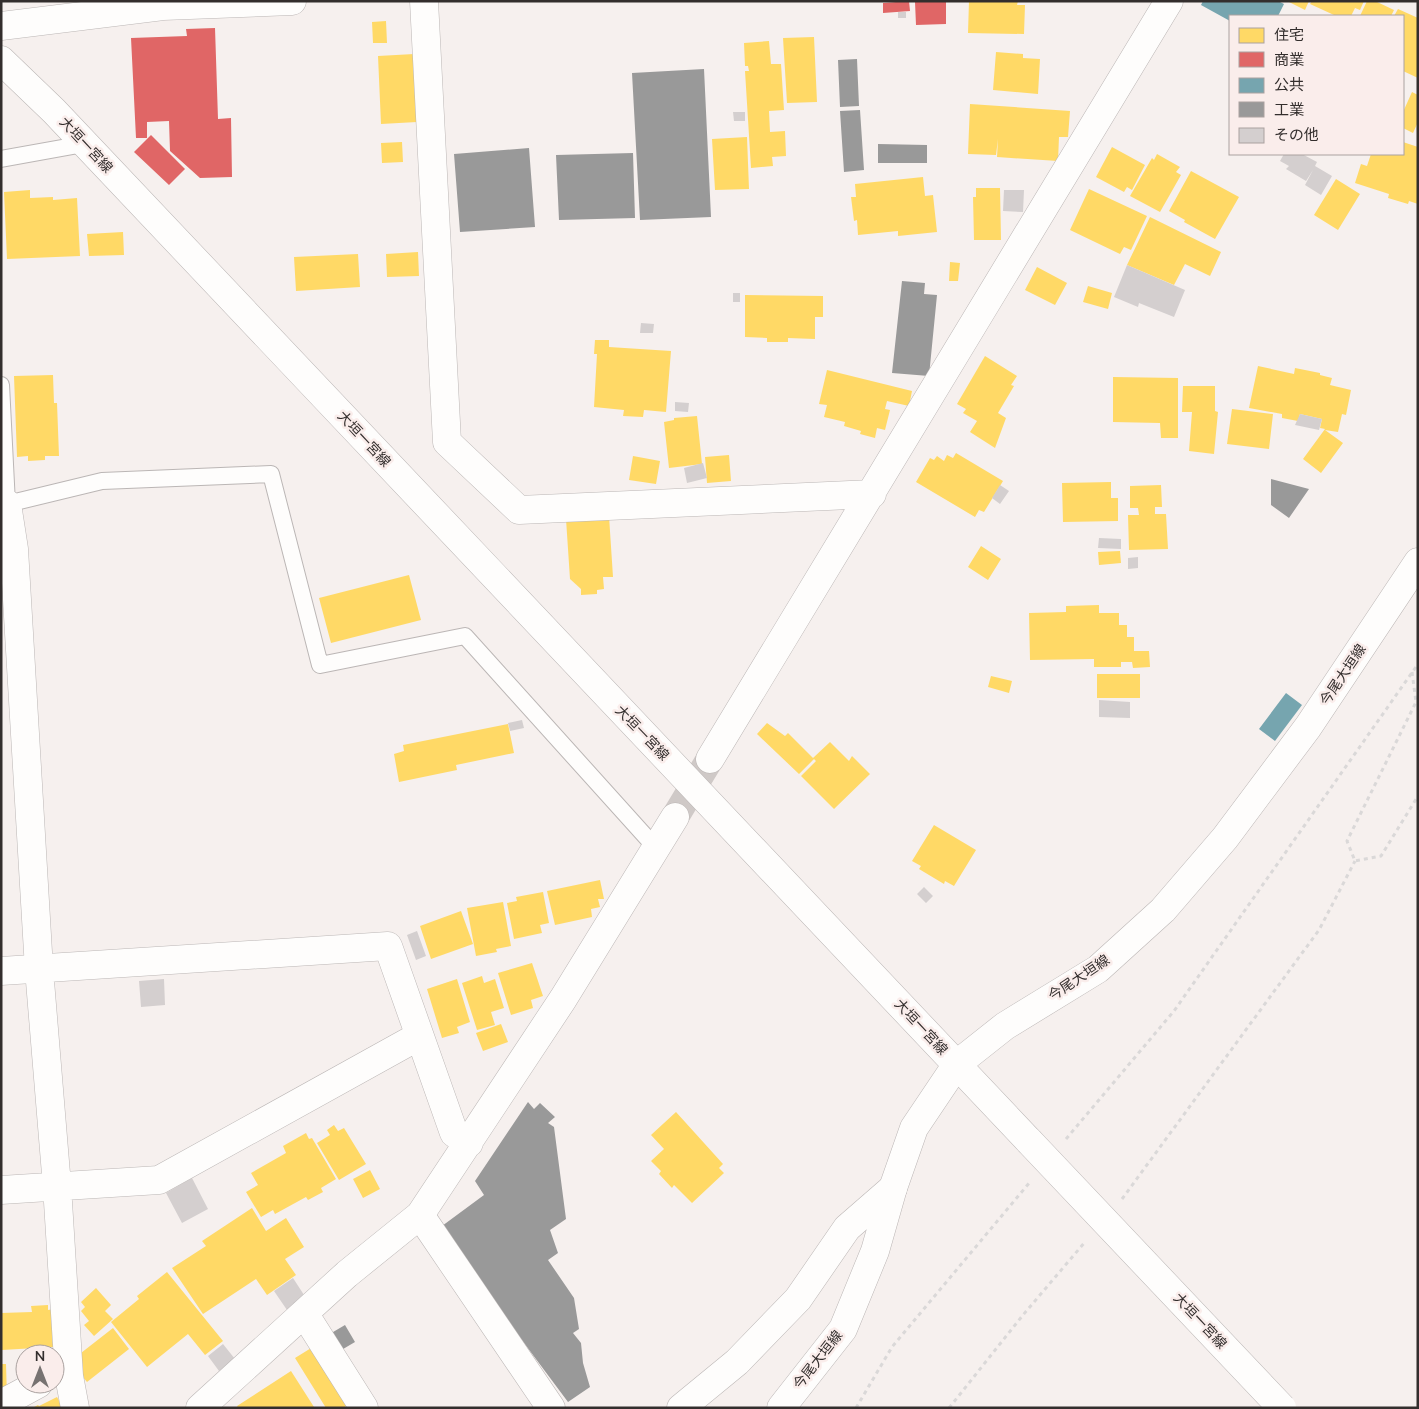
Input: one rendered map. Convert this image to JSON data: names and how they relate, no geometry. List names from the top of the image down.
{
  "streets": {
    "street": ["大垣一宮線", "今尾大垣線"]
  },
  "crossings": [
    ["大垣一宮線", "今尾大垣線"]
  ],
  "legend": [
    "住宅",
    "商業",
    "公共",
    "工業",
    "その他"
  ],
  "north": "top"
}
